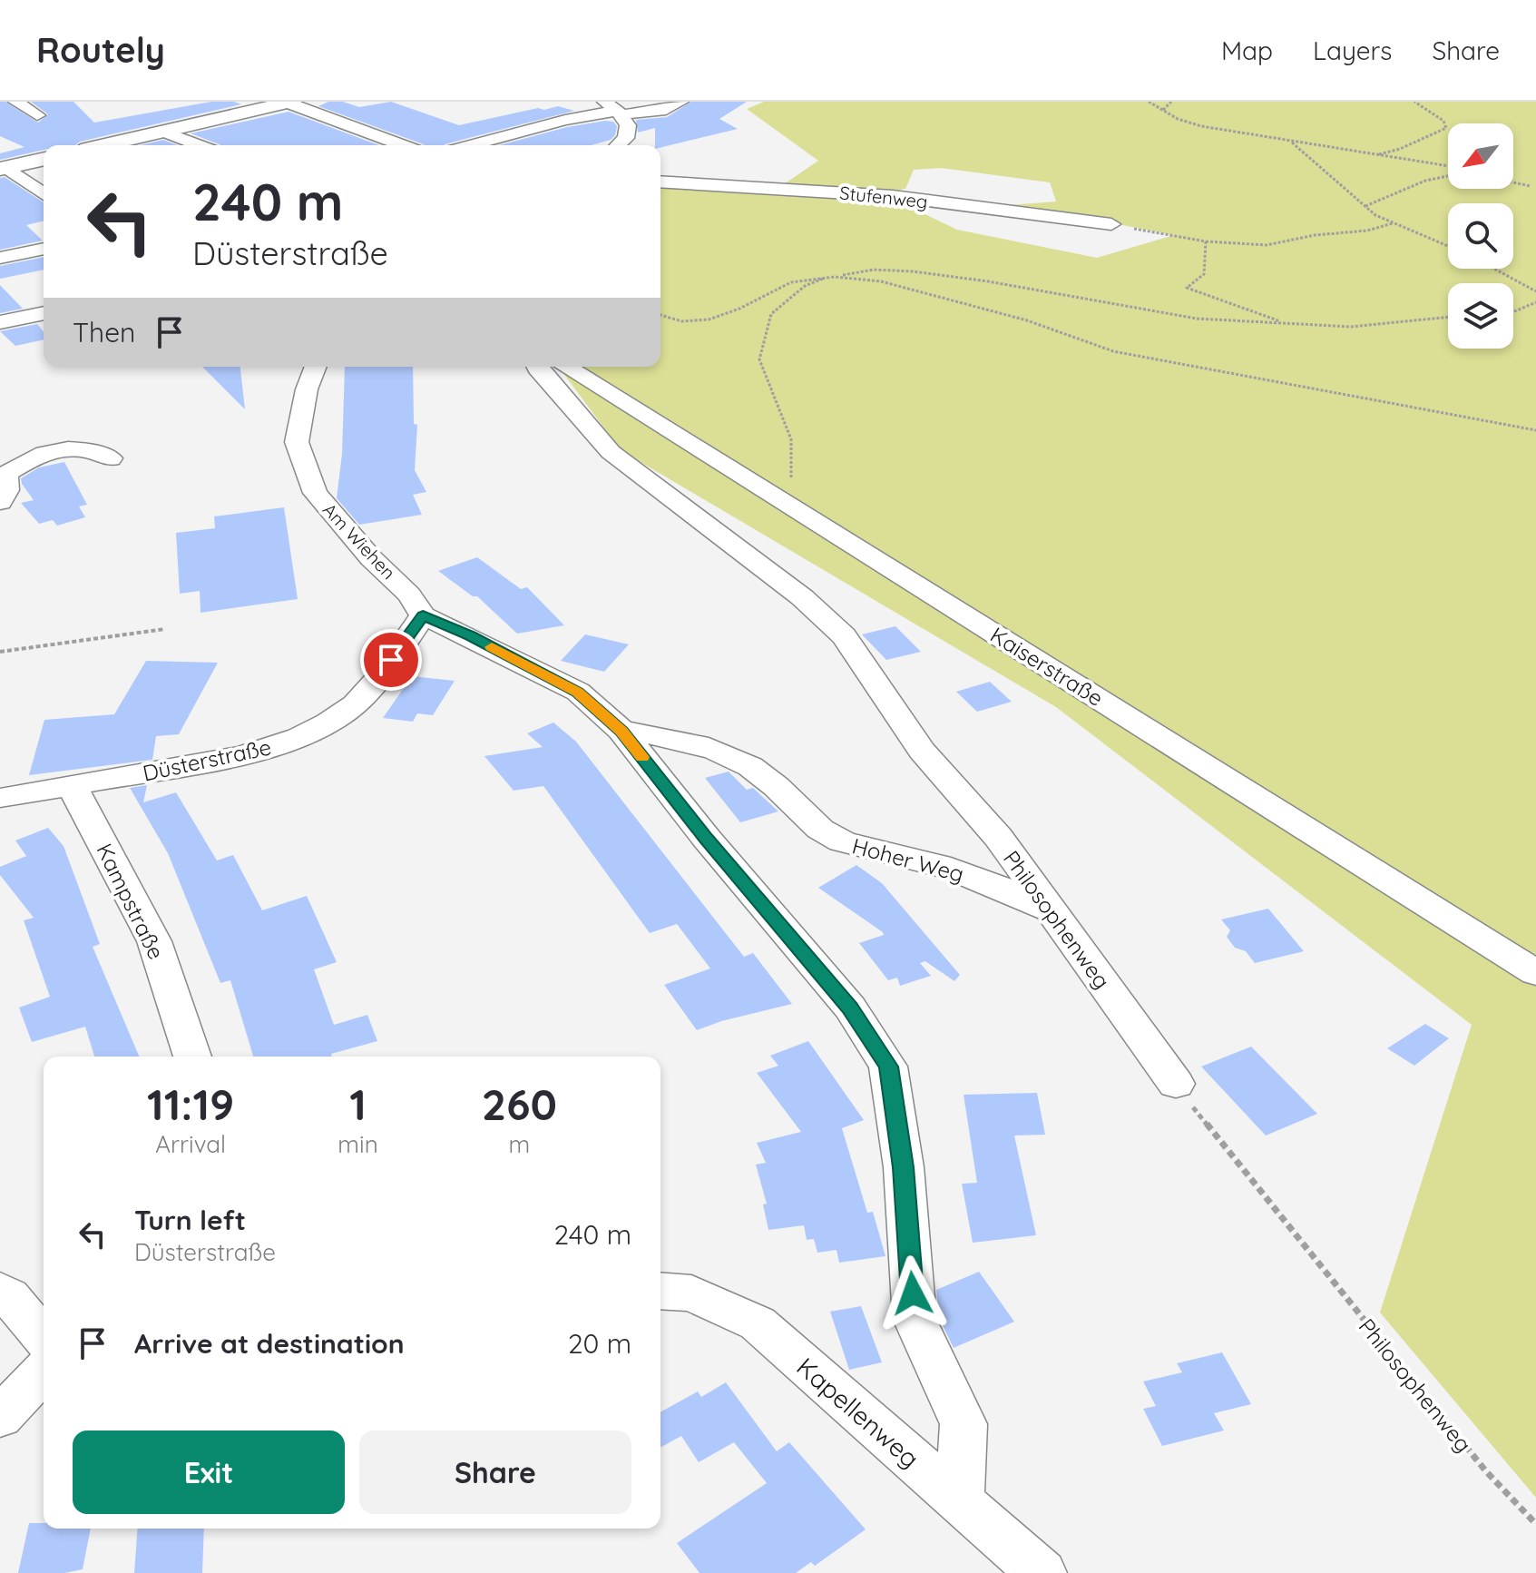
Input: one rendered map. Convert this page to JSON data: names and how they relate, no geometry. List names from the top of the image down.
{
  "streets": {
    "street": [
      "Stufenweg",
      "Am Wiehen",
      "Kaiserstraße",
      "Düsterstraße",
      "Hoher Weg",
      "Kampstraße",
      "Philosophenweg",
      "Kapellenweg"
    ]
  },
  "crossings": [
    ["Am Wiehen", "Düsterstraße"],
    ["Am Wiehen", "Hoher Weg"],
    ["Am Wiehen", "Kapellenweg"],
    ["Düsterstraße", "Kampstraße"],
    ["Hoher Weg", "Philosophenweg"]
  ],
  "north": "bottom left",
  "page": {
    "header": "Routely",
    "nav": ["Map", "Layers", "Share"],
    "turn": ["240 m", "Düsterstraße"],
    "then": "Then",
    "eta": [
      "11:19",
      "Arrival",
      "1",
      "min",
      "260",
      "m"
    ],
    "list": [
      {
        "name": "Turn left",
        "note": "Düsterstraße",
        "value": "240 m"
      },
      {
        "name": "Arrive at destination",
        "value": "20 m"
      }
    ],
    "buttons": ["Exit", "Share"]
  }
}
